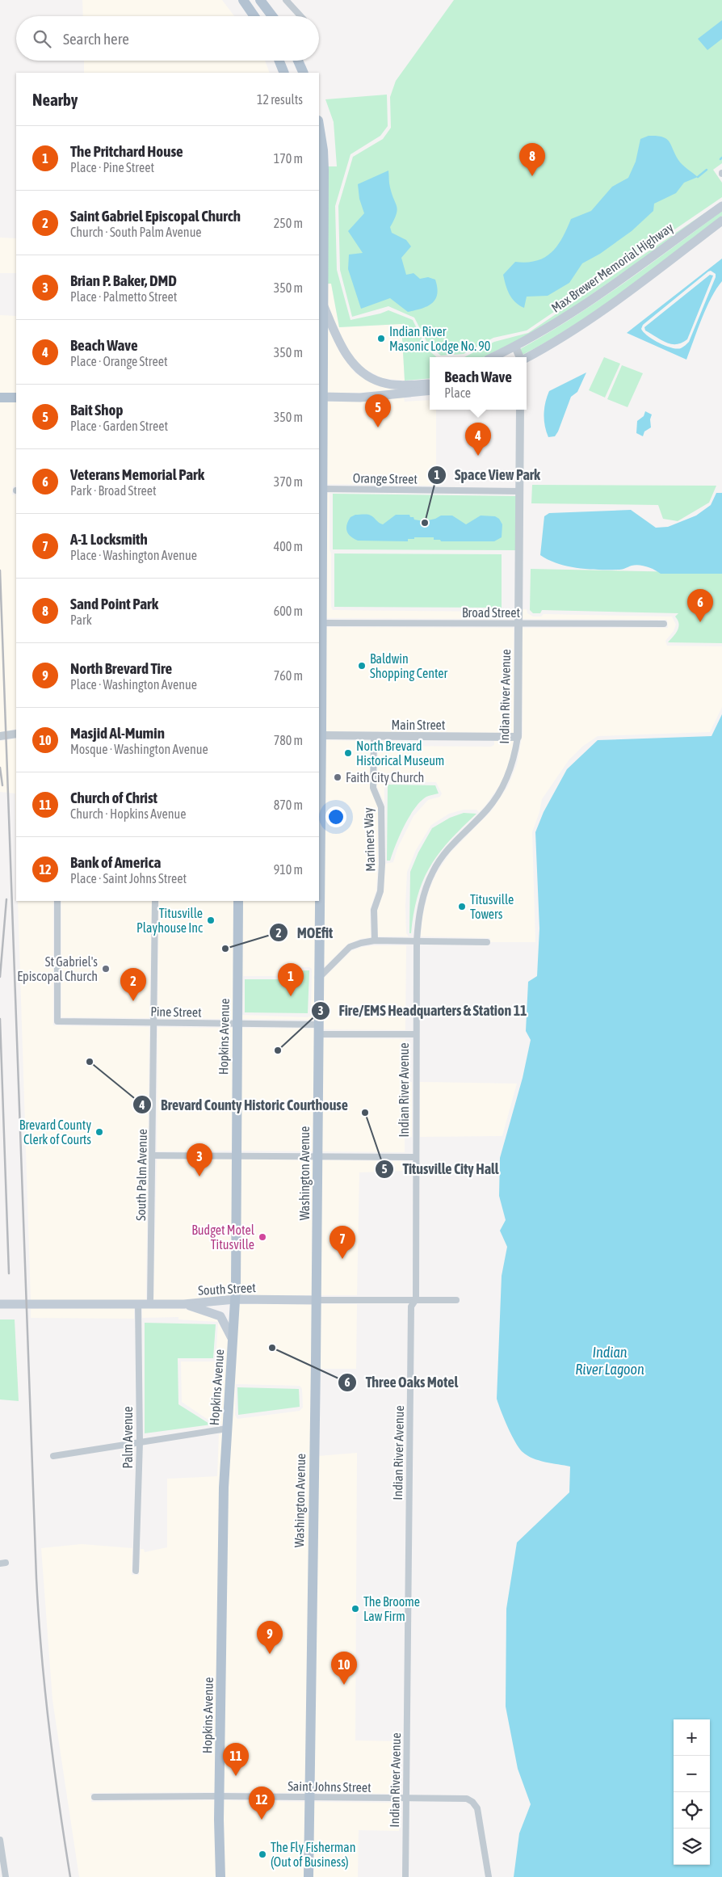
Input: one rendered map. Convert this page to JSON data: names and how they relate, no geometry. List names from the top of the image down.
{
  "streets": {
    "main road": [
      "Max Brewer Memorial Highway",
      "Hopkins Avenue",
      "Washington Avenue",
      "South Street"
    ],
    "street": [
      "Orange Street",
      "Broad Street",
      "Indian River Avenue",
      "Main Street",
      "Mariners Way",
      "Pine Street",
      "South Palm Avenue",
      "Palm Avenue",
      "Saint Johns Street"
    ]
  },
  "crossings": [
    ["Orange Street", "Indian River Avenue"],
    ["Orange Street", "Washington Avenue"],
    ["Broad Street", "Indian River Avenue"],
    ["Broad Street", "Washington Avenue"],
    ["Indian River Avenue", "Main Street"],
    ["Indian River Avenue", "Pine Street"],
    ["Indian River Avenue", "South Street"],
    ["Indian River Avenue", "Saint Johns Street"],
    ["Main Street", "Mariners Way"],
    ["Main Street", "Washington Avenue"],
    ["Pine Street", "Hopkins Avenue"],
    ["Pine Street", "Washington Avenue"],
    ["Pine Street", "South Palm Avenue"],
    ["Hopkins Avenue", "South Street"],
    ["Hopkins Avenue", "Saint Johns Street"],
    ["Washington Avenue", "South Street"],
    ["Washington Avenue", "Saint Johns Street"],
    ["South Palm Avenue", "South Street"],
    ["South Street", "Palm Avenue"]
  ],
  "water": ["Indian River Lagoon"],
  "places": [
    "Indian River Masonic Lodge No. 90",
    "Space View Park",
    "Baldwin Shopping Center",
    "North Brevard Historical Museum",
    "Faith City Church",
    "Titusville Towers",
    "Titusville Playhouse Inc",
    "MOEfit",
    "St Gabriel's Episcopal Church",
    "Fire/EMS Headquarters & Station 11",
    "Brevard County Historic Courthouse",
    "Titusville City Hall",
    "Brevard County Clerk of Courts",
    "Budget Motel Titusville",
    "Three Oaks Motel",
    "The Broome Law Firm",
    "The Fly Fisherman (Out of Business)"
  ],
  "page": {
    "search": "Search here",
    "heading": ["Nearby", "12 results"],
    "list": [
      {
        "mark": "1",
        "name": "The Pritchard House",
        "note": "Place · Pine Street",
        "value": "170 m"
      },
      {
        "mark": "2",
        "name": "Saint Gabriel Episcopal Church",
        "note": "Church · South Palm Avenue",
        "value": "250 m"
      },
      {
        "mark": "3",
        "name": "Brian P. Baker, DMD",
        "note": "Place · Palmetto Street",
        "value": "350 m"
      },
      {
        "mark": "4",
        "name": "Beach Wave",
        "note": "Place · Orange Street",
        "value": "350 m"
      },
      {
        "mark": "5",
        "name": "Bait Shop",
        "note": "Place · Garden Street",
        "value": "350 m"
      },
      {
        "mark": "6",
        "name": "Veterans Memorial Park",
        "note": "Park · Broad Street",
        "value": "370 m"
      },
      {
        "mark": "7",
        "name": "A-1 Locksmith",
        "note": "Place · Washington Avenue",
        "value": "400 m"
      },
      {
        "mark": "8",
        "name": "Sand Point Park",
        "note": "Park",
        "value": "600 m"
      },
      {
        "mark": "9",
        "name": "North Brevard Tire",
        "note": "Place · Washington Avenue",
        "value": "760 m"
      },
      {
        "mark": "10",
        "name": "Masjid Al-Mumin",
        "note": "Mosque · Washington Avenue",
        "value": "780 m"
      },
      {
        "mark": "11",
        "name": "Church of Christ",
        "note": "Church · Hopkins Avenue",
        "value": "870 m"
      },
      {
        "mark": "12",
        "name": "Bank of America",
        "note": "Place · Saint Johns Street",
        "value": "910 m"
      }
    ],
    "pins": [
      "8",
      "5",
      "4",
      "6",
      "1",
      "2",
      "3",
      "7",
      "9",
      "10",
      "11",
      "12"
    ],
    "popup": ["Beach Wave", "Place"],
    "map_buttons": ["+", "−"]
  }
}
